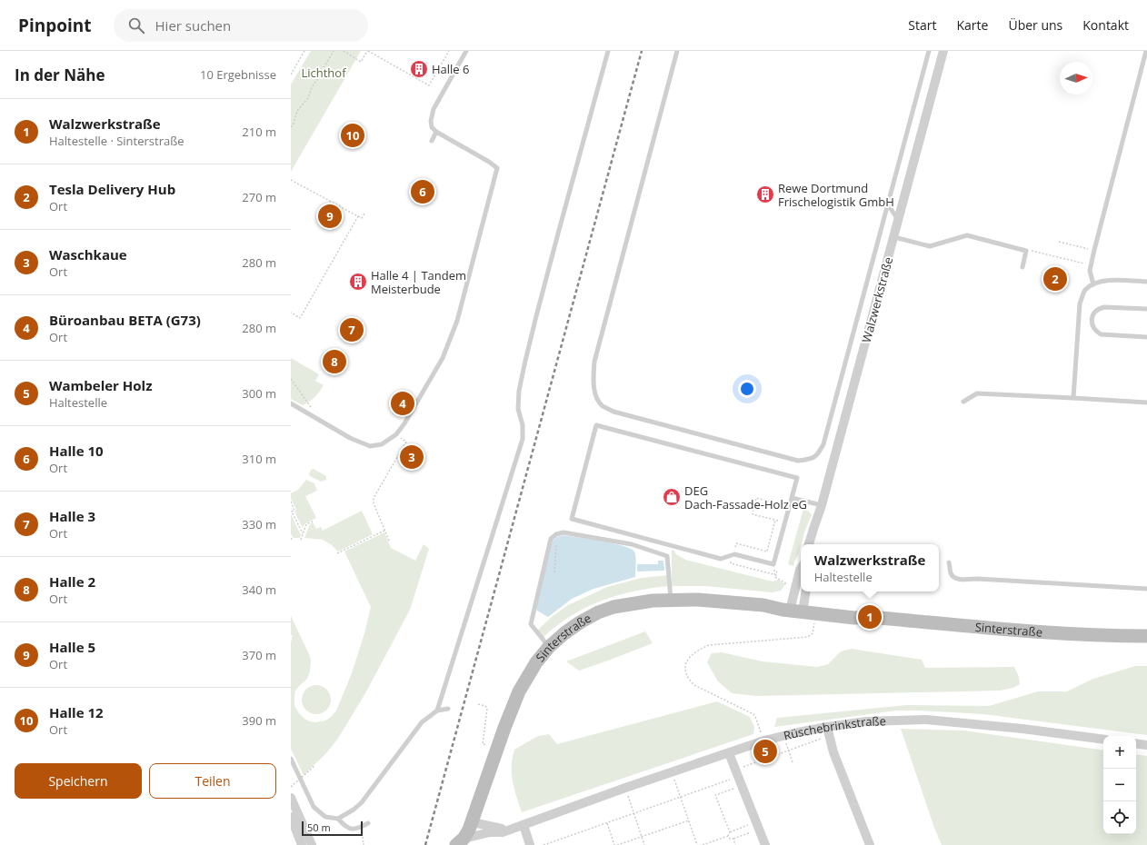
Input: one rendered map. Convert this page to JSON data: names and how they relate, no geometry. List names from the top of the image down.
{
  "streets": {
    "street": ["Walzwerkstraße", "Sinterstraße", "Rüschebrinkstraße"]
  },
  "crossings": [
    ["Sinterstraße", "Rüschebrinkstraße"]
  ],
  "parks": ["Lichthof"],
  "places": {
    "building": ["Halle 6", "Rewe Dortmund Frischelogistik GmbH", "Halle 4 | Tandem Meisterbude"],
    "shop": ["DEG Dach-Fassade-Holz eG"]
  },
  "scale_bar": "50 m",
  "north": "right",
  "page": {
    "header": "Pinpoint",
    "search": "Hier suchen",
    "nav": [
      "Start",
      "Karte",
      "Über uns",
      "Kontakt"
    ],
    "heading": ["In der Nähe", "10 Ergebnisse"],
    "list": [
      {
        "mark": "1",
        "name": "Walzwerkstraße",
        "note": "Haltestelle · Sinterstraße",
        "value": "210 m"
      },
      {
        "mark": "2",
        "name": "Tesla Delivery Hub",
        "note": "Ort",
        "value": "270 m"
      },
      {
        "mark": "3",
        "name": "Waschkaue",
        "note": "Ort",
        "value": "280 m"
      },
      {
        "mark": "4",
        "name": "Büroanbau BETA (G73)",
        "note": "Ort",
        "value": "280 m"
      },
      {
        "mark": "5",
        "name": "Wambeler Holz",
        "note": "Haltestelle",
        "value": "300 m"
      },
      {
        "mark": "6",
        "name": "Halle 10",
        "note": "Ort",
        "value": "310 m"
      },
      {
        "mark": "7",
        "name": "Halle 3",
        "note": "Ort",
        "value": "330 m"
      },
      {
        "mark": "8",
        "name": "Halle 2",
        "note": "Ort",
        "value": "340 m"
      },
      {
        "mark": "9",
        "name": "Halle 5",
        "note": "Ort",
        "value": "370 m"
      },
      {
        "mark": "10",
        "name": "Halle 12",
        "note": "Ort",
        "value": "390 m"
      }
    ],
    "pins": [
      "10",
      "6",
      "9",
      "2",
      "7",
      "8",
      "4",
      "3",
      "1",
      "5"
    ],
    "popup": ["Walzwerkstraße", "Haltestelle"],
    "map_buttons": ["+", "−"],
    "buttons": ["Speichern", "Teilen"],
    "scale": "50 m"
  }
}
